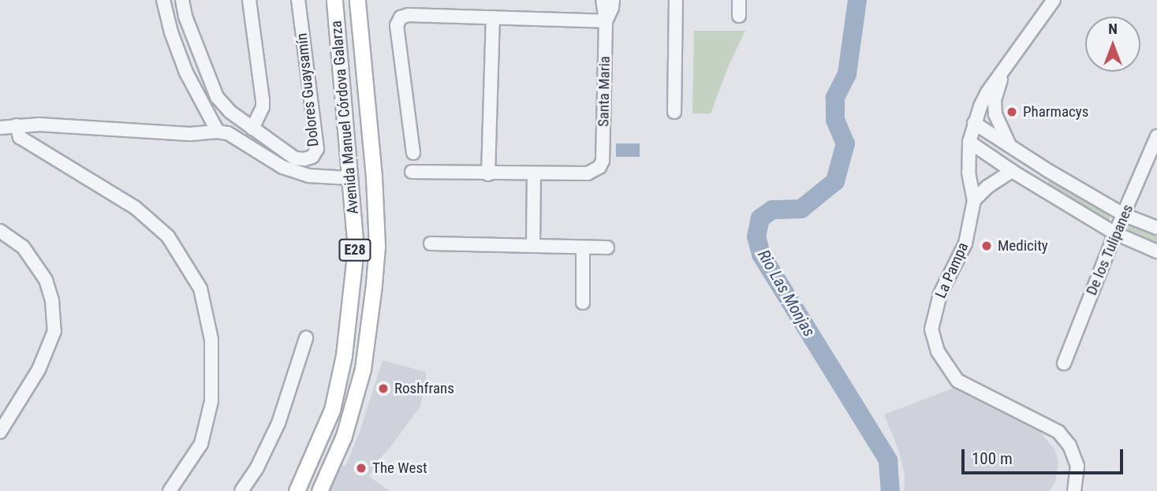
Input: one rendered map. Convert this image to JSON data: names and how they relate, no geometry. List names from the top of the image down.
{
  "streets": {
    "main road": ["Avenida Manuel Córdova Galarza", "E28"],
    "street": [
      "Dolores Guaysamín",
      "Santa Maria",
      "De los Tulipanes",
      "La Pampa"
    ]
  },
  "water": ["Rio Las Monjas"],
  "places": [
    "Pharmacys",
    "Medicity",
    "Roshfrans",
    "The West"
  ],
  "scale_bar": "100 m",
  "north": "top"
}
